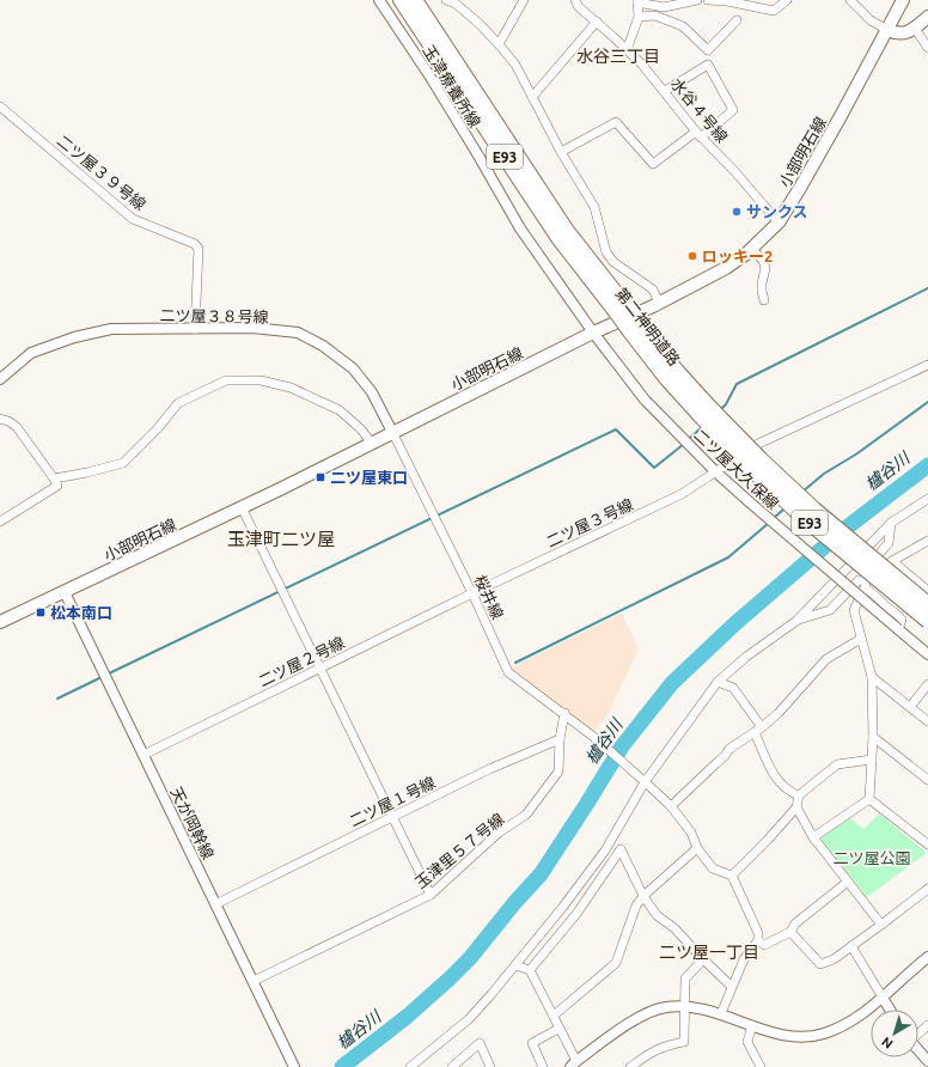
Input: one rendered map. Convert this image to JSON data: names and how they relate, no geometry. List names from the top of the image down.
{
  "streets": {
    "highway": ["E93", "第二神明道路"],
    "main road": ["小部明石線"],
    "street": [
      "玉津療養所線",
      "水谷４号線",
      "二ツ屋３９号線",
      "二ツ屋３８号線",
      "二ツ屋大久保線",
      "二ツ屋３号線",
      "桜井線",
      "二ツ屋２号線",
      "二ツ屋１号線",
      "天が岡幹線",
      "玉津里５７号線"
    ]
  },
  "crossings": [
    ["玉津療養所線", "小部明石線"],
    ["玉津療養所線", "二ツ屋大久保線"],
    ["水谷４号線", "小部明石線"],
    ["小部明石線", "二ツ屋３８号線"],
    ["小部明石線", "二ツ屋大久保線"],
    ["小部明石線", "桜井線"],
    ["小部明石線", "天が岡幹線"],
    ["二ツ屋３９号線", "二ツ屋３８号線"],
    ["二ツ屋３８号線", "桜井線"],
    ["二ツ屋大久保線", "二ツ屋３号線"],
    ["二ツ屋３号線", "桜井線"],
    ["二ツ屋３号線", "二ツ屋２号線"],
    ["桜井線", "二ツ屋２号線"],
    ["二ツ屋２号線", "天が岡幹線"],
    ["二ツ屋１号線", "天が岡幹線"],
    ["二ツ屋１号線", "玉津里５７号線"],
    ["天が岡幹線", "玉津里５７号線"]
  ],
  "districts": ["水谷三丁目", "玉津町二ツ屋", "二ツ屋一丁目"],
  "water": ["櫨谷川"],
  "parks": ["二ツ屋公園"],
  "places": {
    "other": ["サンクス", "ロッキー2"],
    "transit": ["二ツ屋東口", "松本南口"]
  },
  "north": "bottom left"
}
